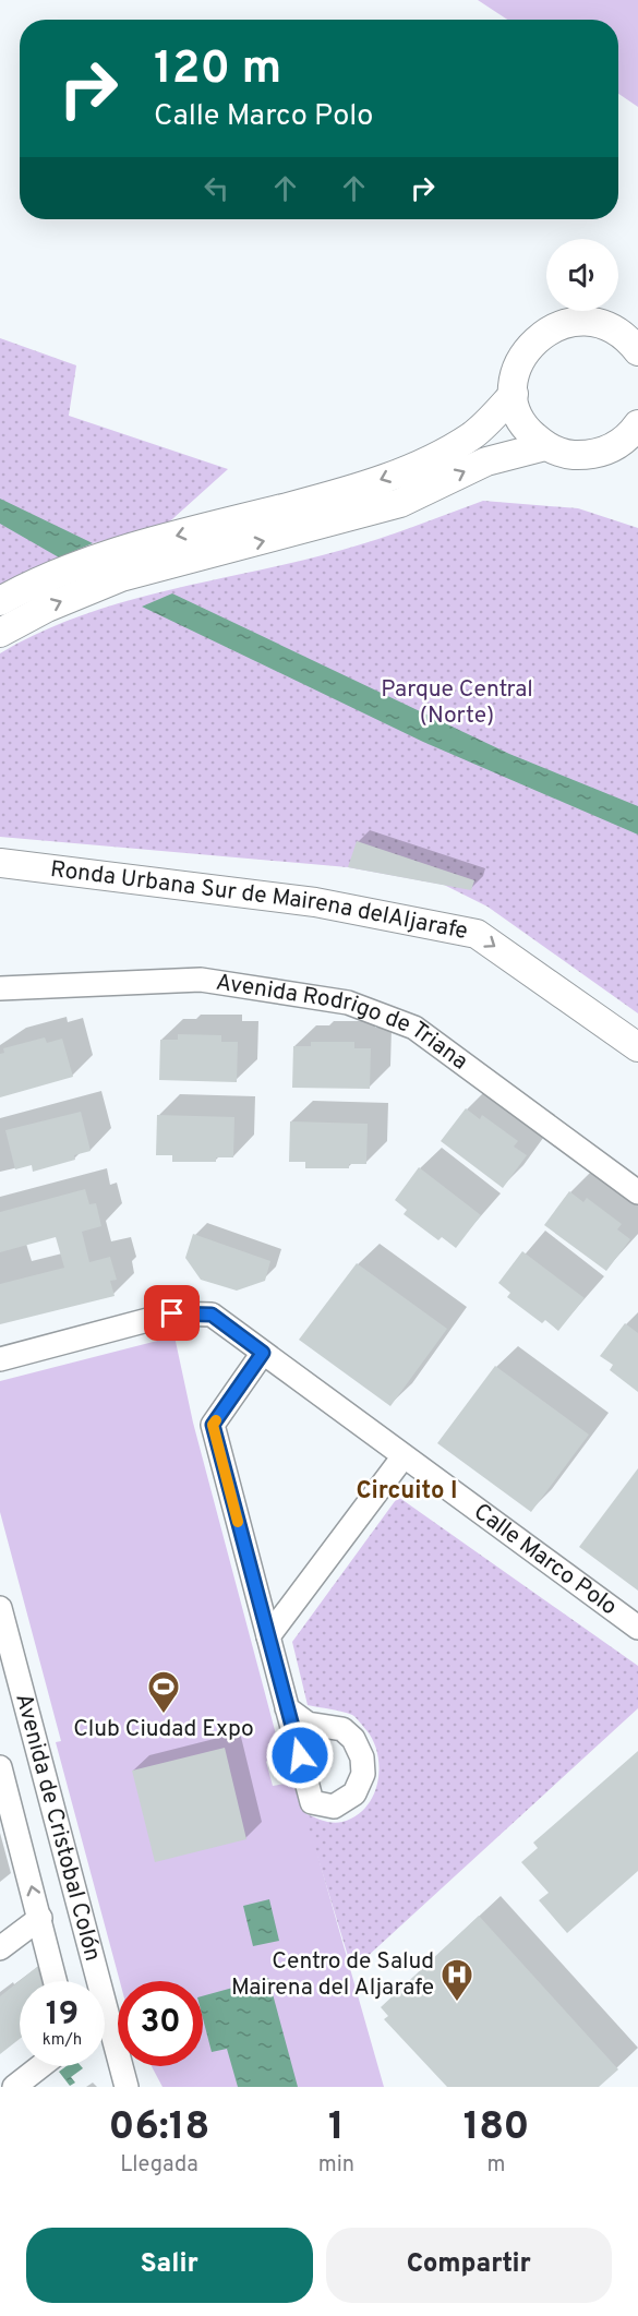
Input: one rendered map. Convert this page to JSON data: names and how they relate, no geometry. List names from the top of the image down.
{
  "streets": {
    "street": [
      "Ronda Urbana Sur de Mairena delAljarafe",
      "Avenida Rodrigo de Triana",
      "Calle Marco Polo",
      "Avenida de Cristobal Colón"
    ]
  },
  "one_way": ["Ronda Urbana Sur de Mairena delAljarafe"],
  "districts": ["Circuito I"],
  "parks": ["Parque Central (Norte)"],
  "places": {
    "sports": ["Club Ciudad Expo"],
    "hospital": ["Centro de Salud Mairena del Aljarafe"]
  },
  "page": {
    "turn": ["120 m", "Calle Marco Polo"],
    "speed": "19 km/h",
    "limit": "30",
    "eta": [
      "06:18",
      "Llegada",
      "1",
      "min",
      "180",
      "m"
    ],
    "buttons": ["Salir", "Compartir"]
  }
}
